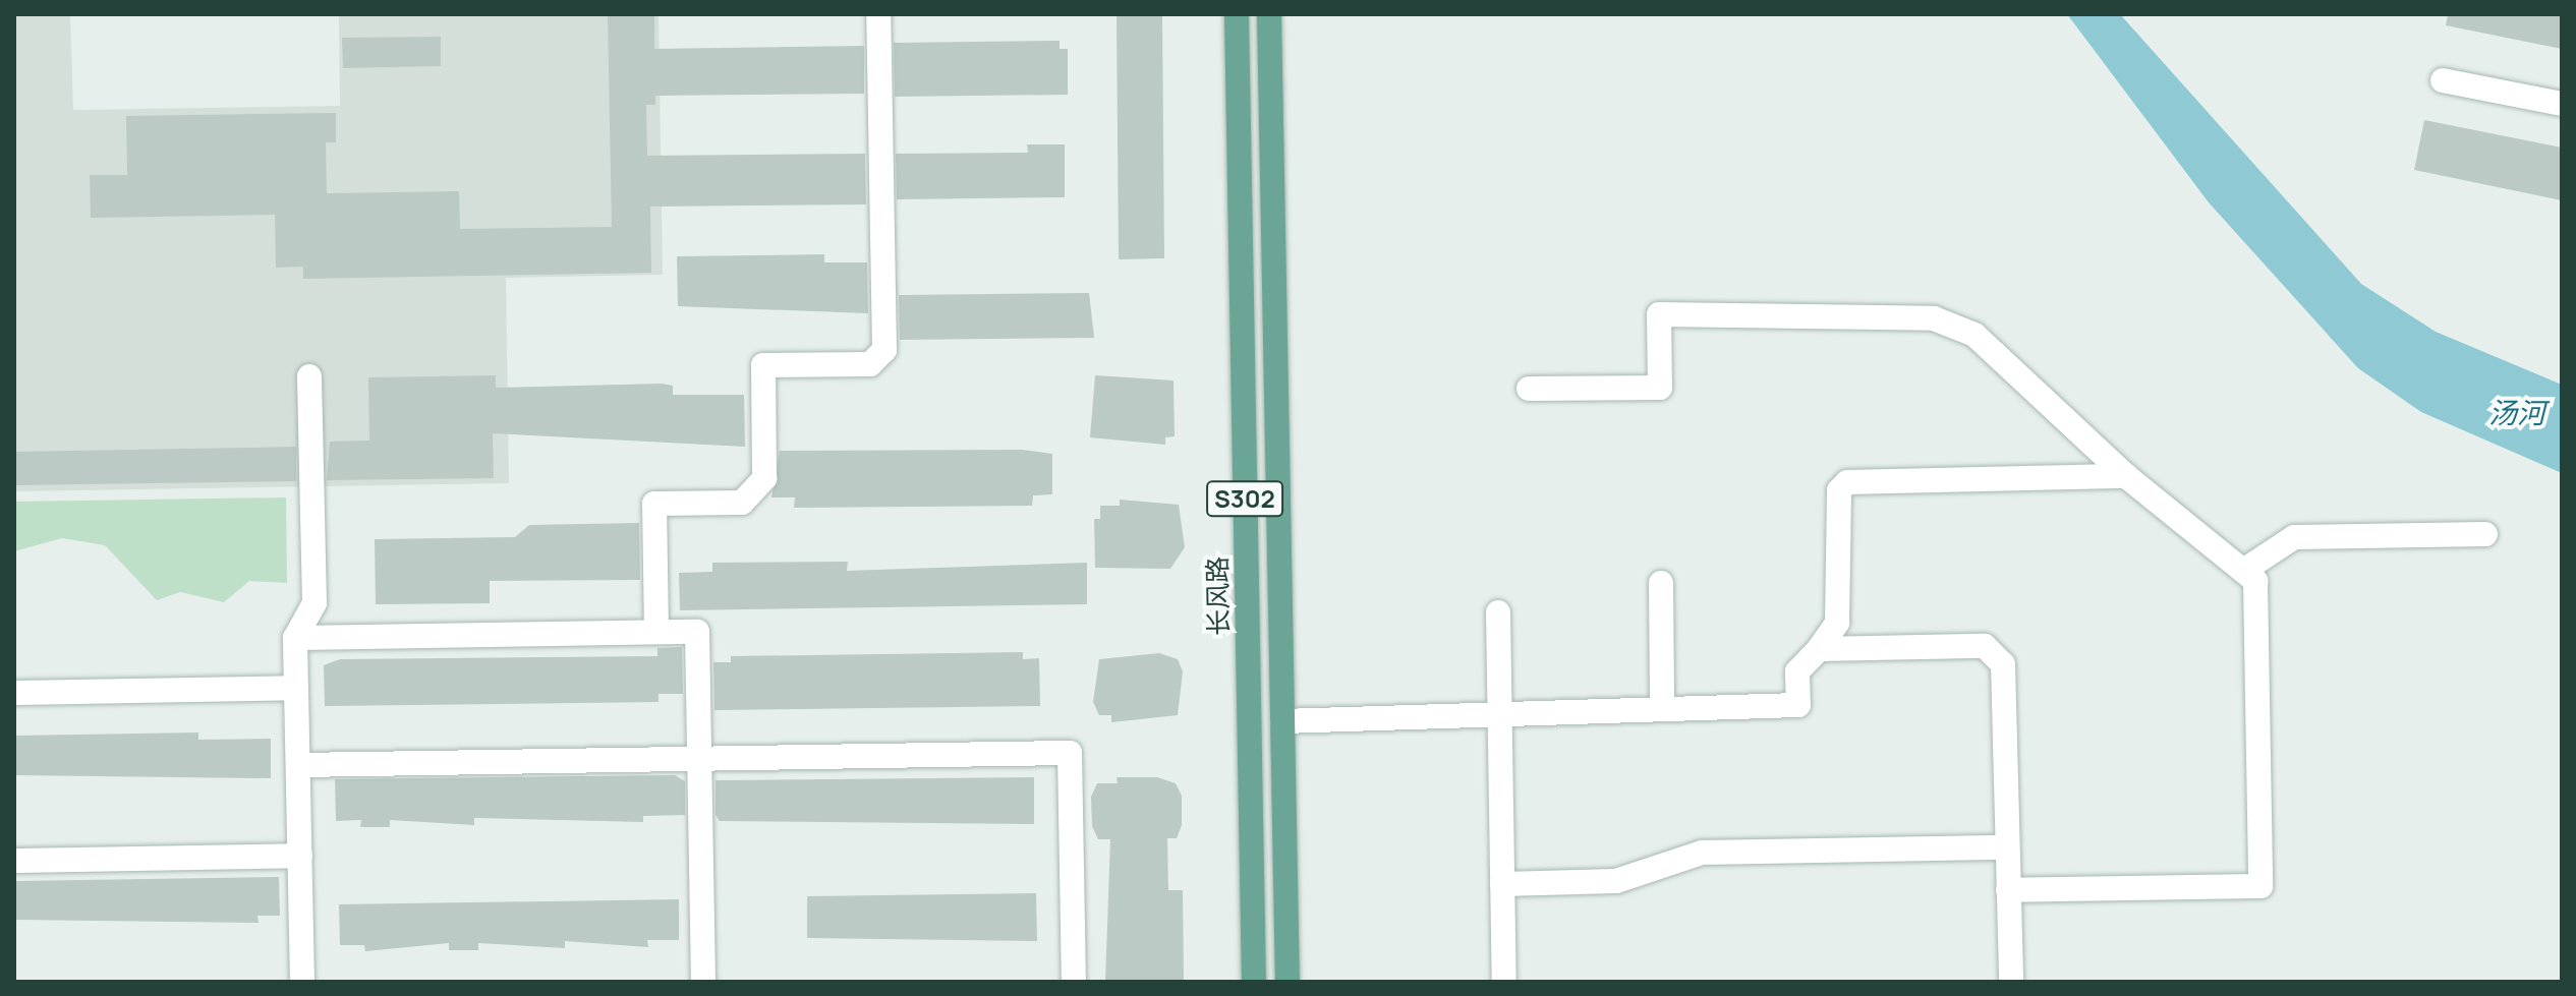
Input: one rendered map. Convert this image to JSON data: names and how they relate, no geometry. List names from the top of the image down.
{
  "streets": {
    "main road": ["S302", "长风路"]
  },
  "water": ["汤河"]
}
